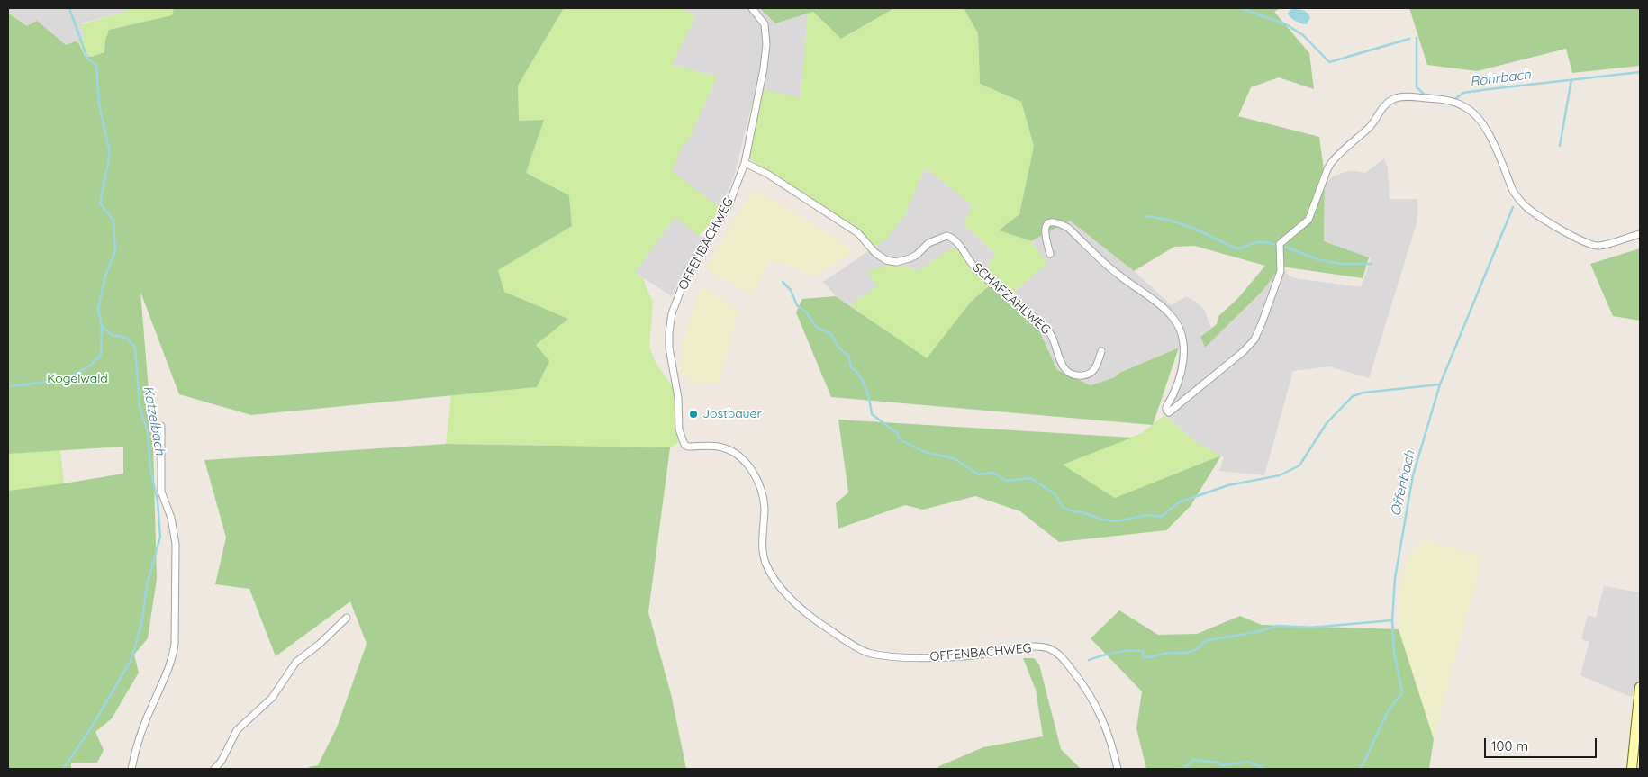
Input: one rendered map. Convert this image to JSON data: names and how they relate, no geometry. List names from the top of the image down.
{
  "streets": {
    "street": ["OFFENBACHWEG", "SCHAFZAHLWEG"]
  },
  "crossings": [
    ["OFFENBACHWEG", "SCHAFZAHLWEG"]
  ],
  "water": ["Rohrbach", "Katzelbach", "Offenbach"],
  "parks": ["Kogelwald"],
  "places": ["Jostbauer"],
  "scale_bar": "100 m"
}
